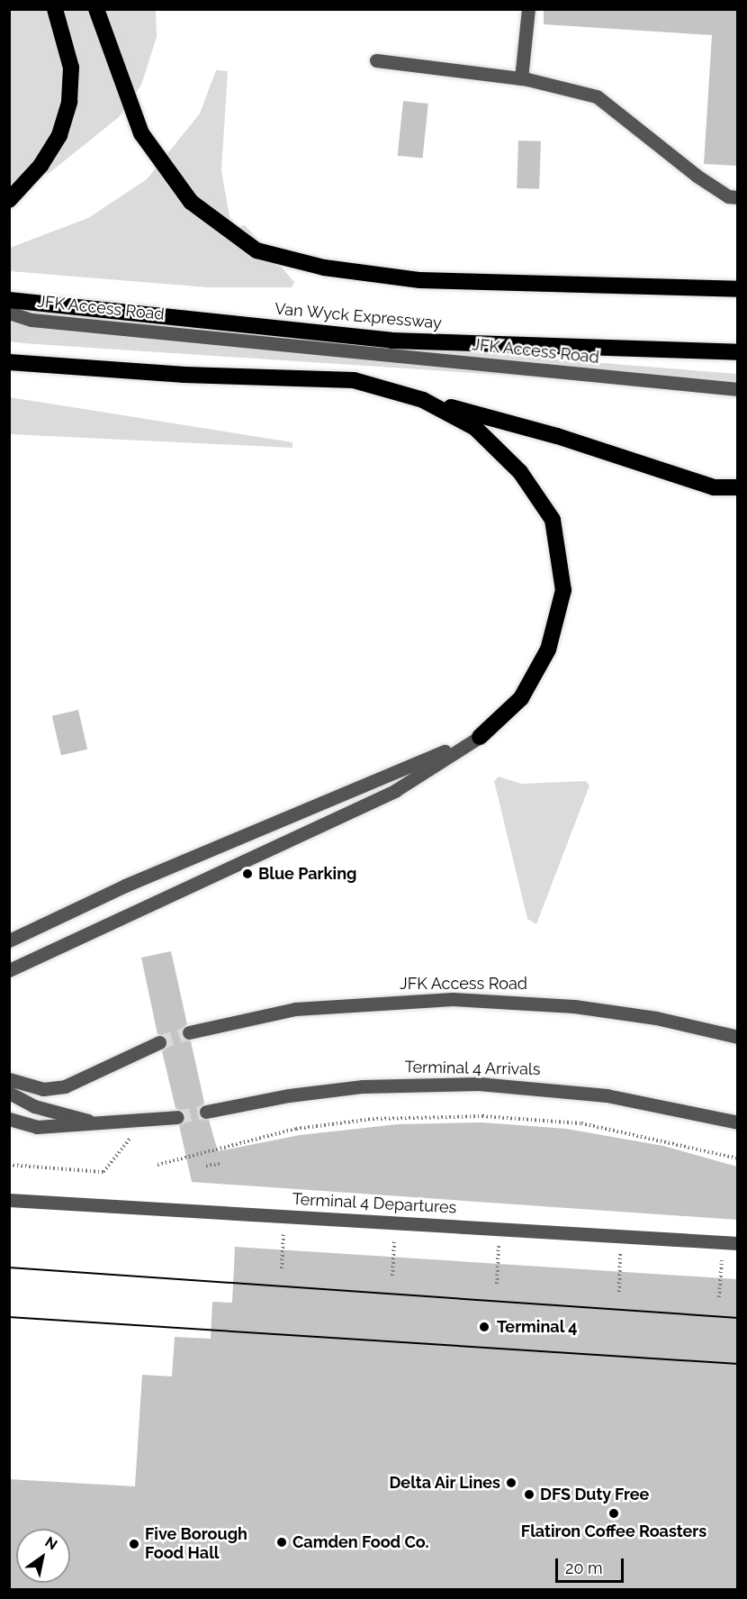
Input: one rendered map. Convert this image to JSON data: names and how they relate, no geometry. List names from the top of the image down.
{
  "streets": {
    "highway": ["Van Wyck Expressway"],
    "street": ["JFK Access Road", "Terminal 4 Arrivals", "Terminal 4 Departures"]
  },
  "places": [
    "Blue Parking",
    "Terminal 4",
    "Delta Air Lines",
    "DFS Duty Free",
    "Flatiron Coffee Roasters",
    "Camden Food Co.",
    "Five Borough Food Hall"
  ],
  "scale_bar": "20 m",
  "north": "top right"
}
